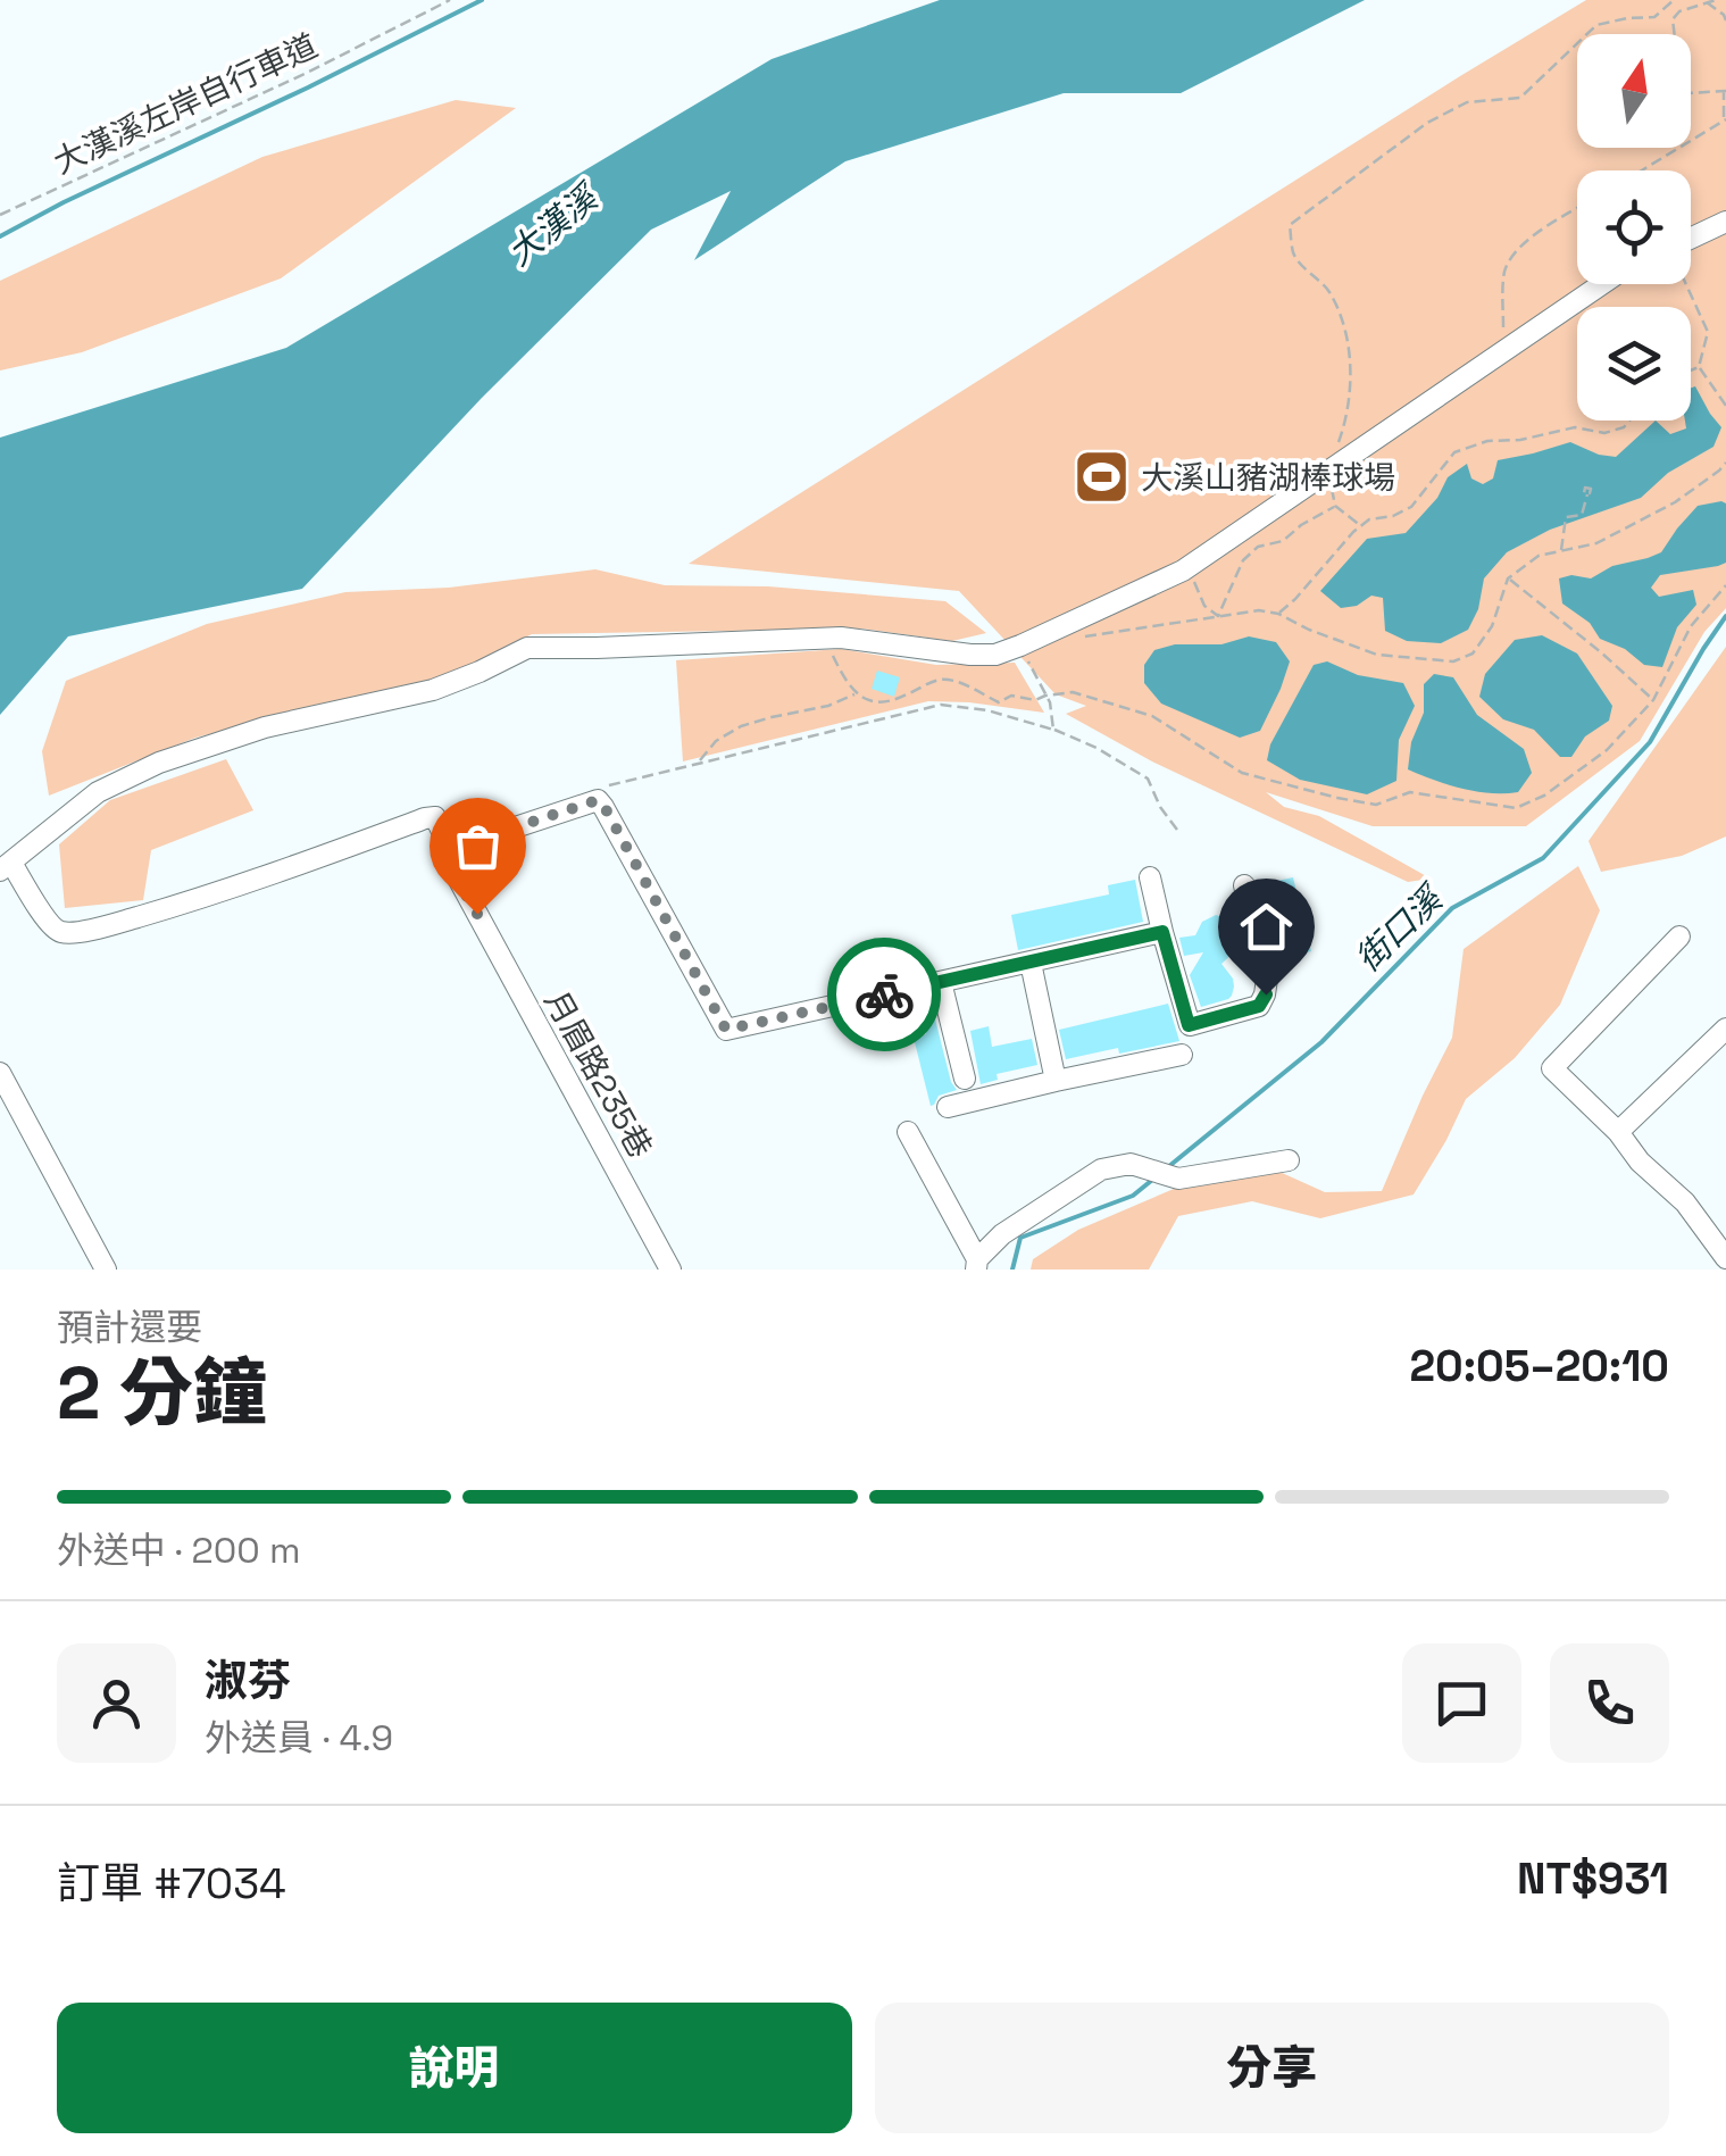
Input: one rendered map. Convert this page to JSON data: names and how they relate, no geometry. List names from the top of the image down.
{
  "streets": {
    "street": ["月眉路235巷"],
    "path": ["大漢溪左岸自行車道"]
  },
  "water": ["大漢溪", "街口溪"],
  "places": {
    "sports": ["大溪山豬湖棒球場"]
  },
  "north": "top",
  "page": {
    "heading": ["2 分鐘", "預計還要", "20:05–20:10"],
    "panel": [
      "淑芬",
      "外送員 · 4.9",
      "訂單 #7034",
      "NT$931"
    ],
    "bar": "外送中 · 200 m",
    "buttons": ["說明", "分享"]
  }
}
